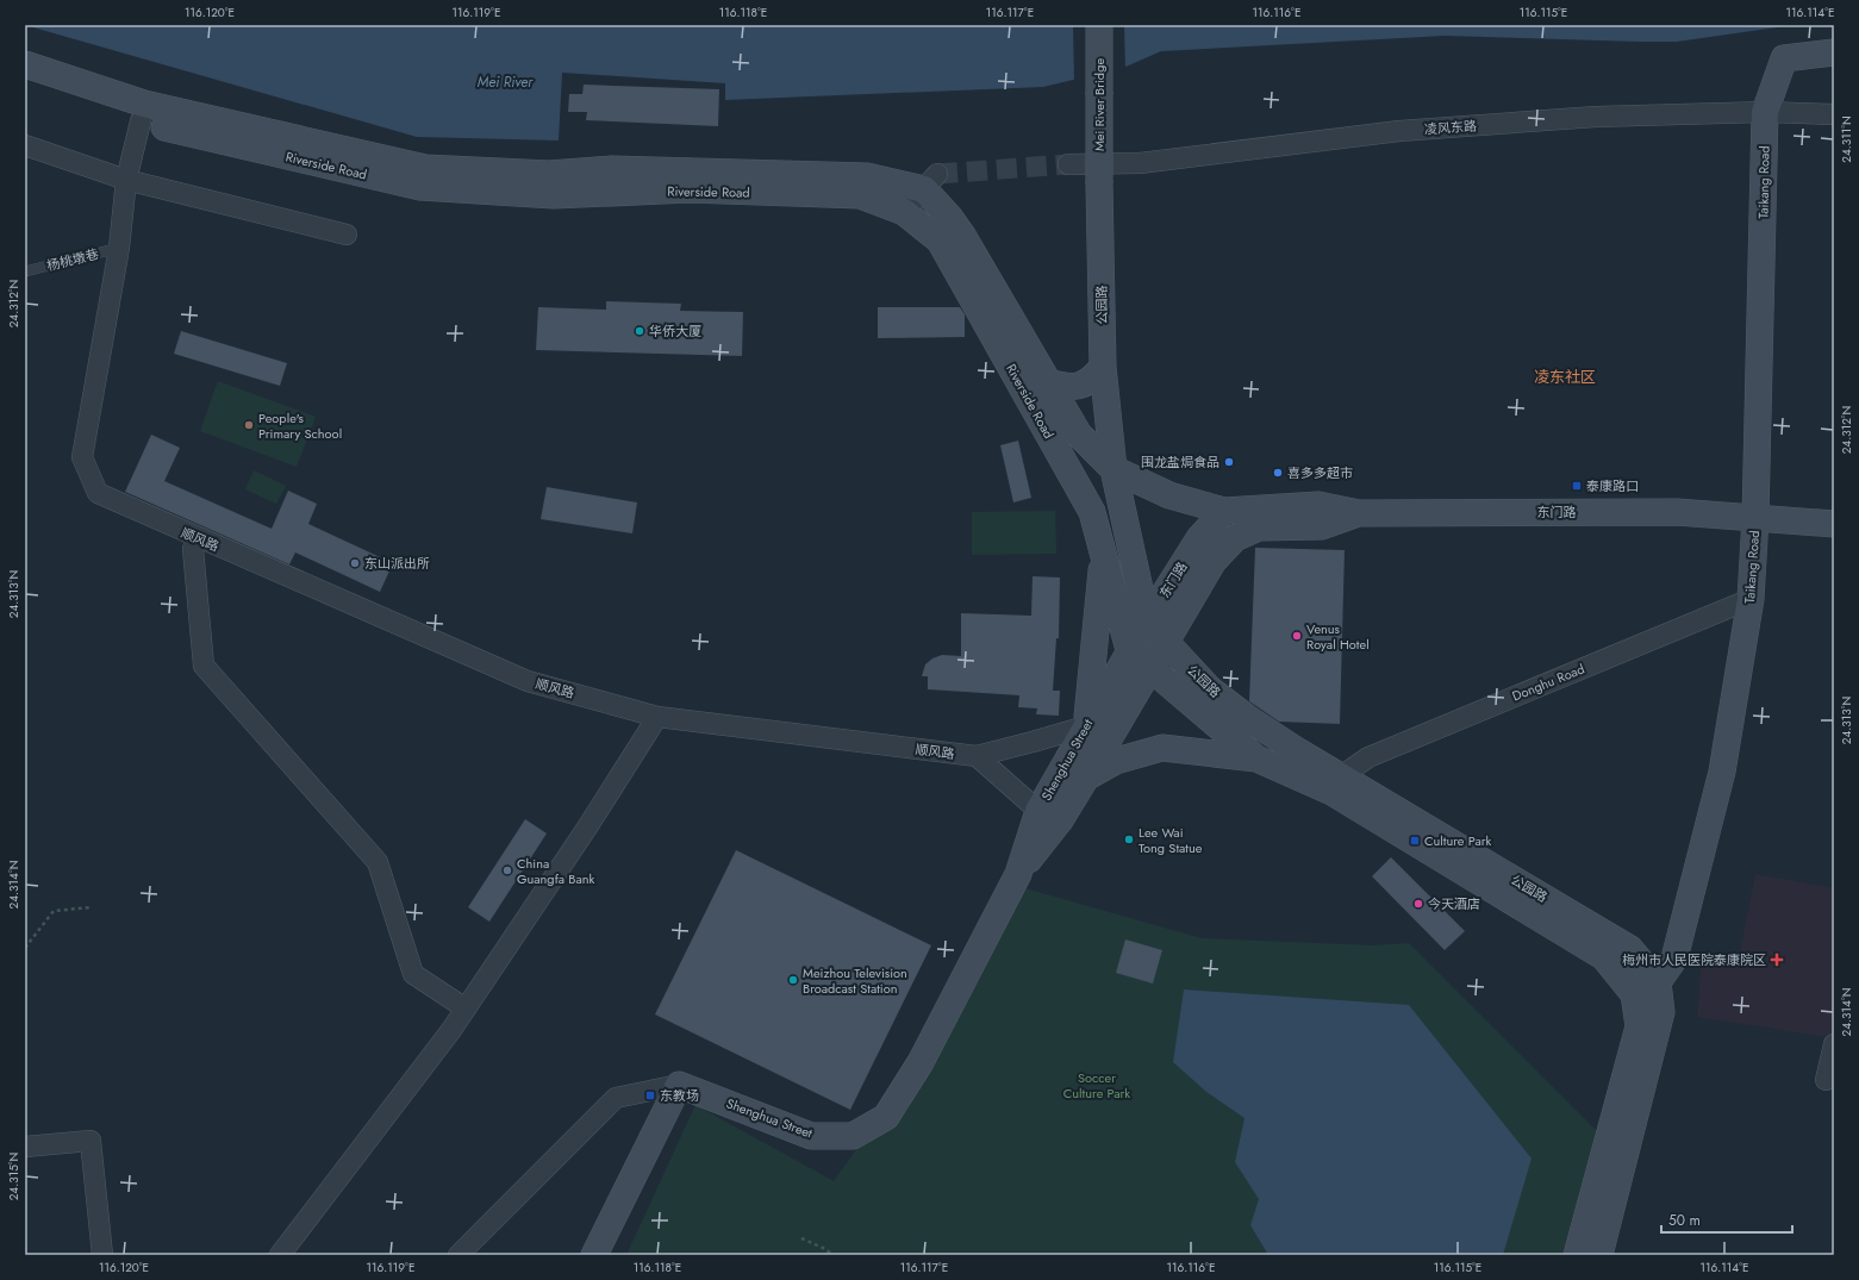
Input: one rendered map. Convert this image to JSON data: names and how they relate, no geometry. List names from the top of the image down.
{
  "streets": {
    "main road": [
      "Mei River Bridge",
      "Riverside Road",
      "Taikang Road",
      "公园路",
      "东门路",
      "Shenghua Street"
    ],
    "street": ["凌风东路", "顺风路", "Donghu Road"],
    "lane": ["杨桃墩巷"]
  },
  "crossings": [
    ["Mei River Bridge", "公园路"],
    ["凌风东路", "Taikang Road"],
    ["Riverside Road", "公园路"],
    ["Riverside Road", "东门路"],
    ["Riverside Road", "顺风路"],
    ["Riverside Road", "Shenghua Street"],
    ["Taikang Road", "公园路"],
    ["Taikang Road", "东门路"],
    ["Taikang Road", "Donghu Road"],
    ["杨桃墩巷", "顺风路"],
    ["公园路", "东门路"],
    ["公园路", "Donghu Road"],
    ["公园路", "Shenghua Street"],
    ["东门路", "Shenghua Street"],
    ["顺风路", "Shenghua Street"]
  ],
  "districts": ["凌东社区"],
  "water": ["Mei River"],
  "parks": ["Soccer Culture Park"],
  "places": {
    "other": [
      "华侨大厦",
      "People's Primary School",
      "围龙盐焗食品",
      "喜多多超市",
      "东山派出所",
      "Venus Royal Hotel",
      "Lee Wai Tong Statue",
      "China Guangfa Bank",
      "今天酒店",
      "Meizhou Television Broadcast Station"
    ],
    "transit": ["泰康路口", "Culture Park", "东教场"],
    "health": ["梅州市人民医院泰康院区"]
  },
  "scale_bar": "50 m",
  "coordinates": [
    "116.120°E",
    "116.119°E",
    "116.118°E",
    "116.117°E",
    "116.116°E",
    "116.115°E",
    "116.114°E",
    "24.311°N",
    "24.312°N",
    "24.313°N",
    "24.314°N",
    "24.315°N"
  ]
}
